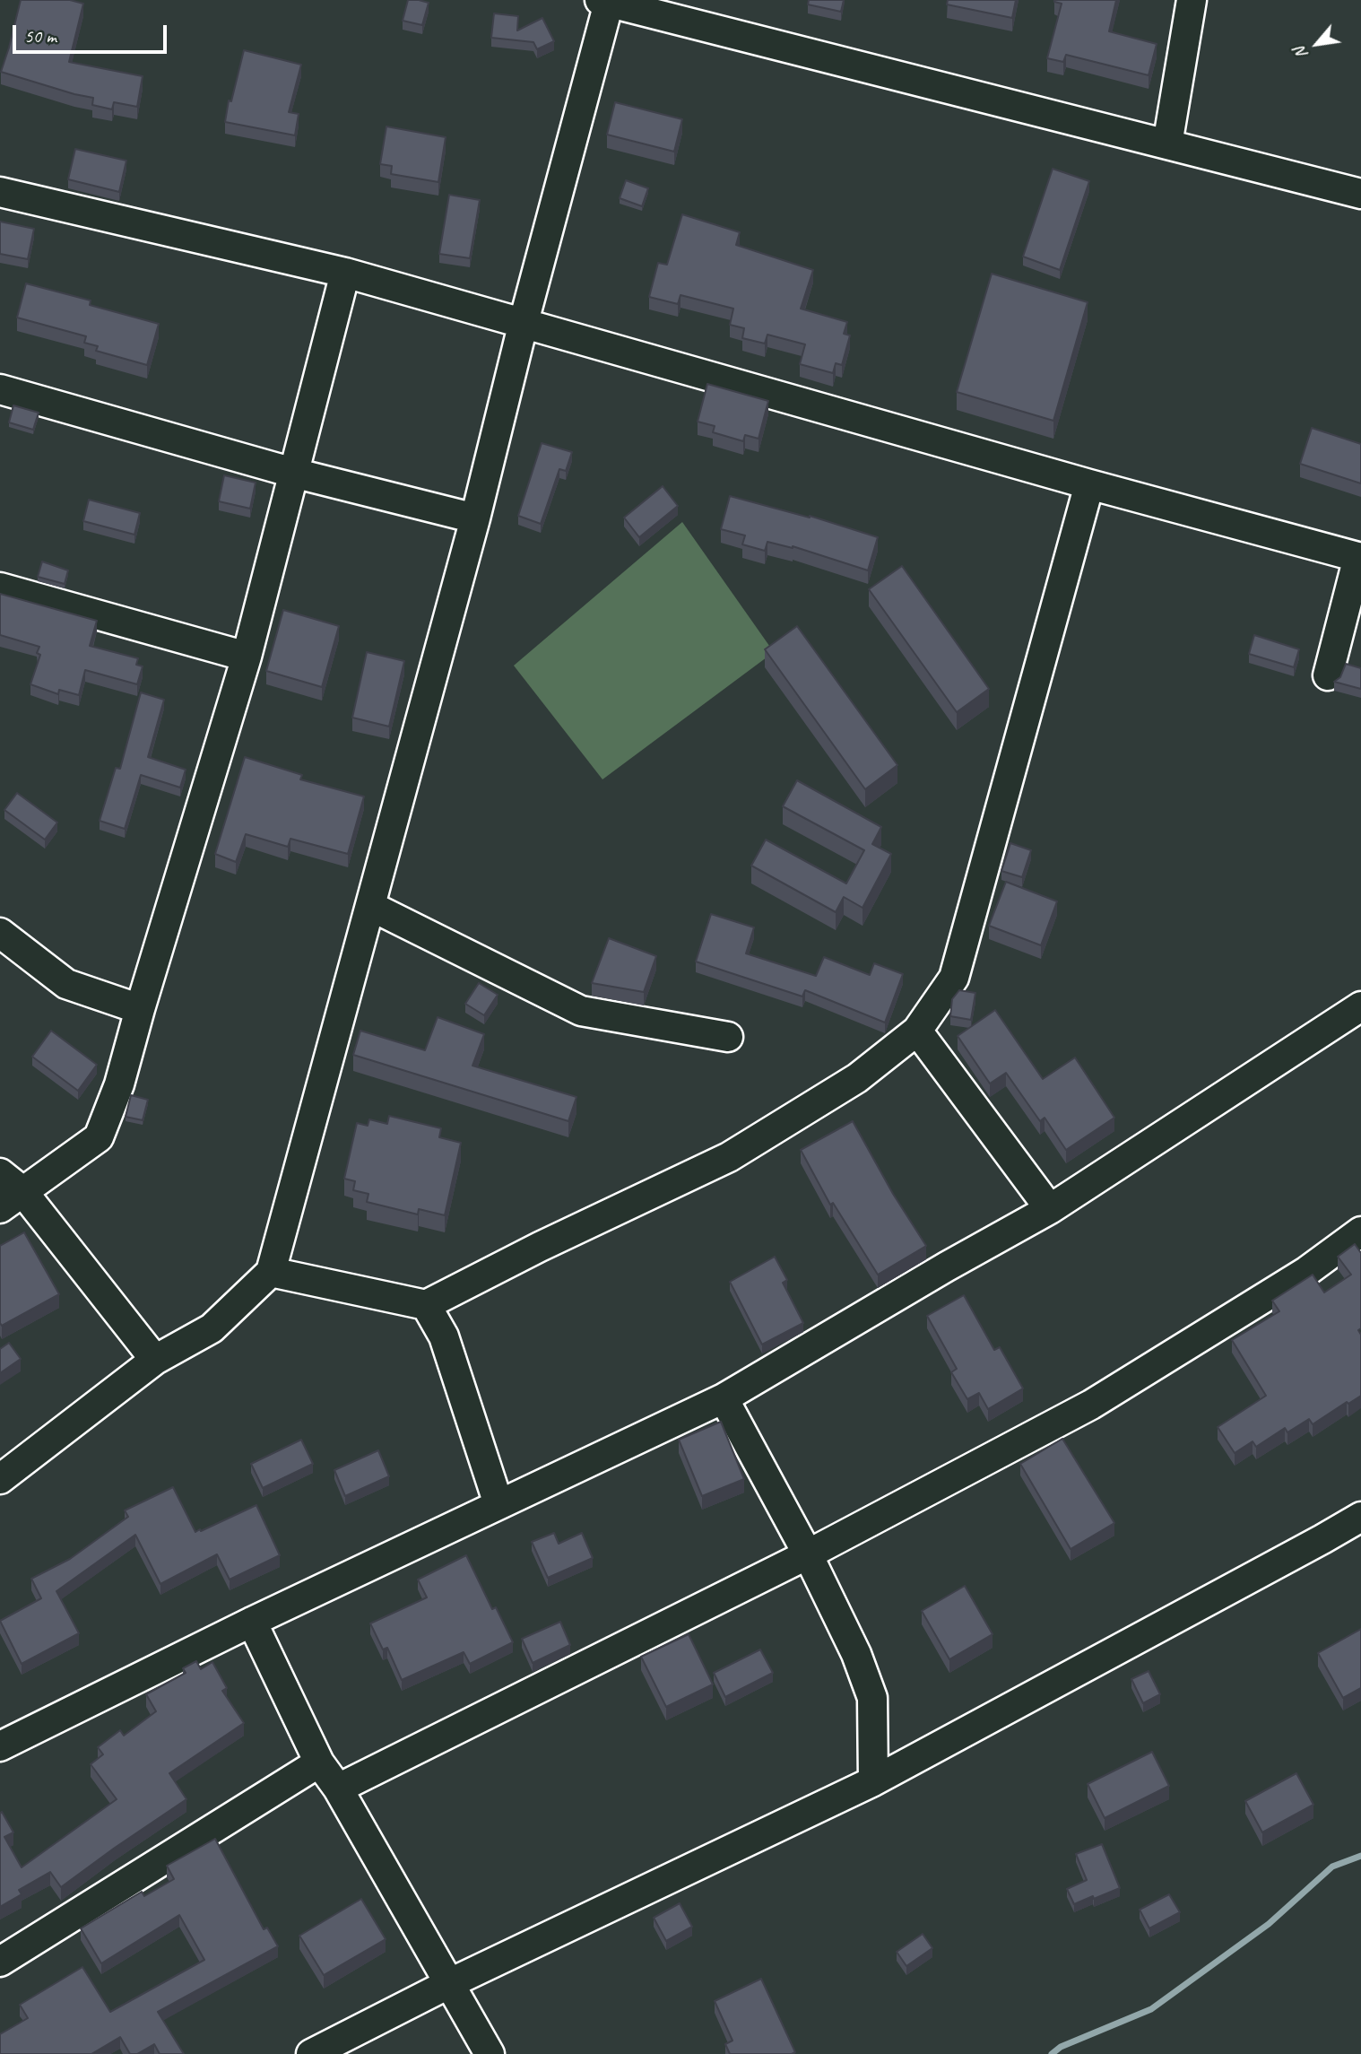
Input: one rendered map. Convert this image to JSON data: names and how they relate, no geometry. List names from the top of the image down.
{
  "scale_bar": "50 m",
  "north": "bottom left"
}
